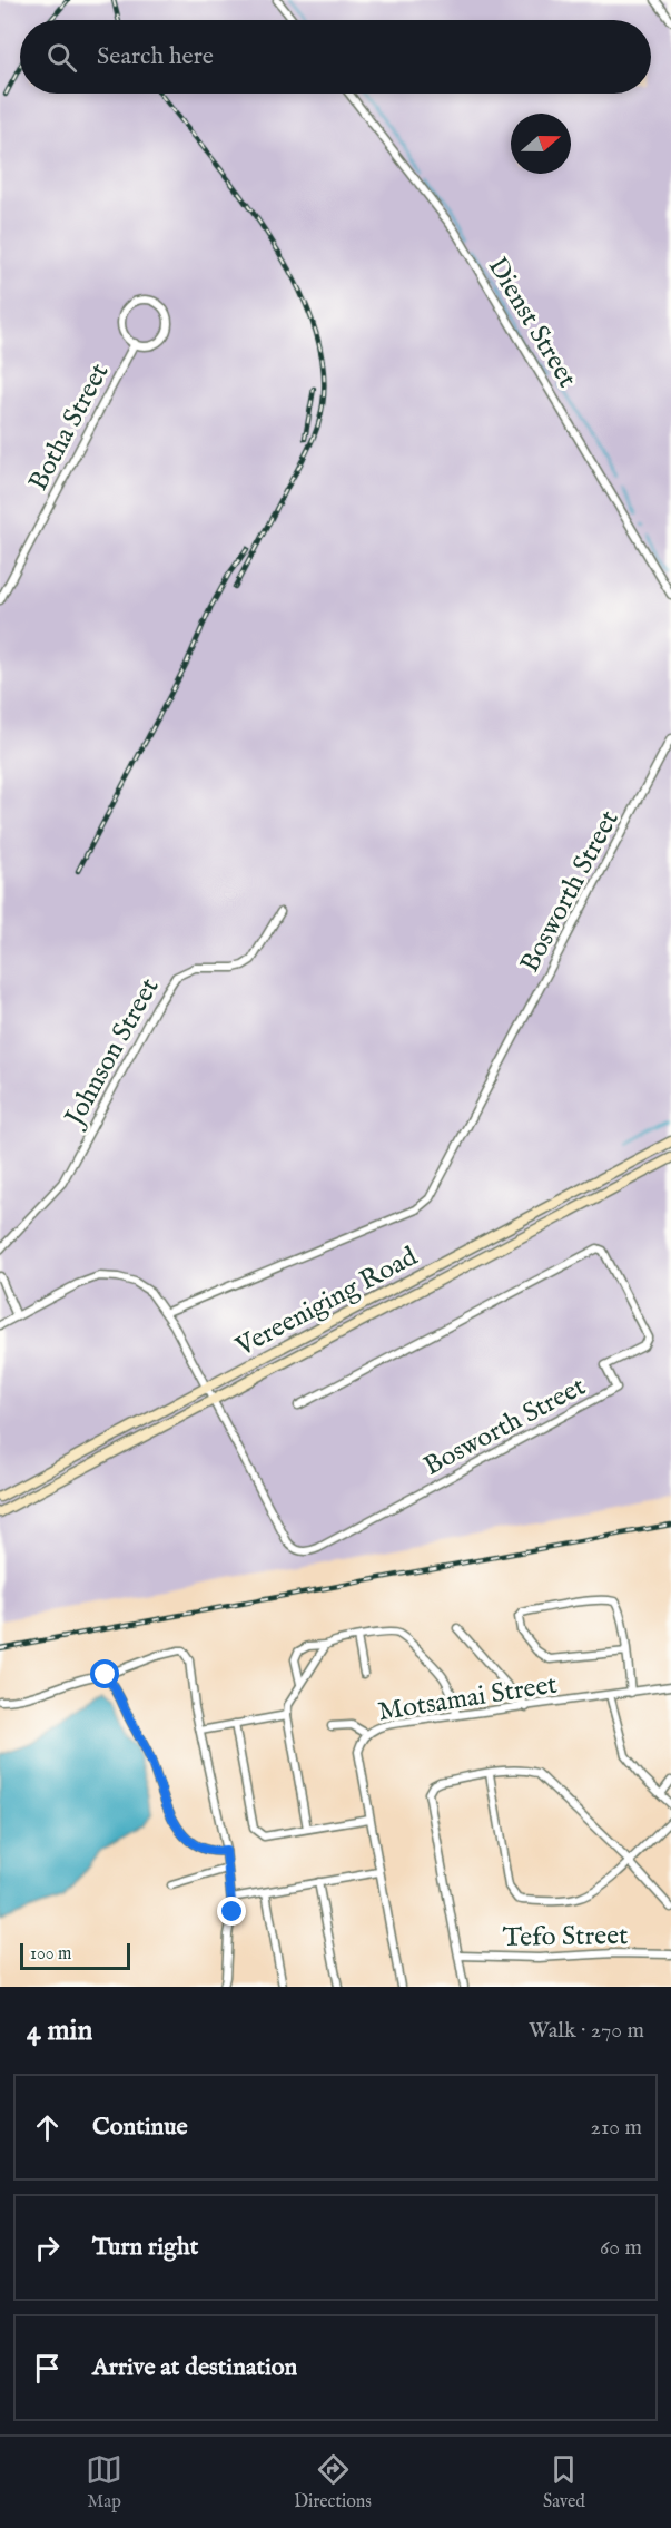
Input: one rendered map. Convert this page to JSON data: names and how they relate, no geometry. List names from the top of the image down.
{
  "streets": {
    "main road": ["Vereeniging Road"],
    "street": [
      "Dienst Street",
      "Botha Street",
      "Bosworth Street",
      "Johnson Street",
      "Motsamai Street",
      "Tefo Street"
    ]
  },
  "crossings": [
    ["Bosworth Street", "Vereeniging Road"]
  ],
  "scale_bar": "100 m",
  "north": "right",
  "page": {
    "search": "Search here",
    "scale": "100 m",
    "heading": ["4 min", "Walk · 270 m"],
    "list": [
      ["Continue", "210 m"],
      ["Turn right", "60 m"],
      "Arrive at destination"
    ],
    "nav": ["Map", "Directions", "Saved"]
  }
}
